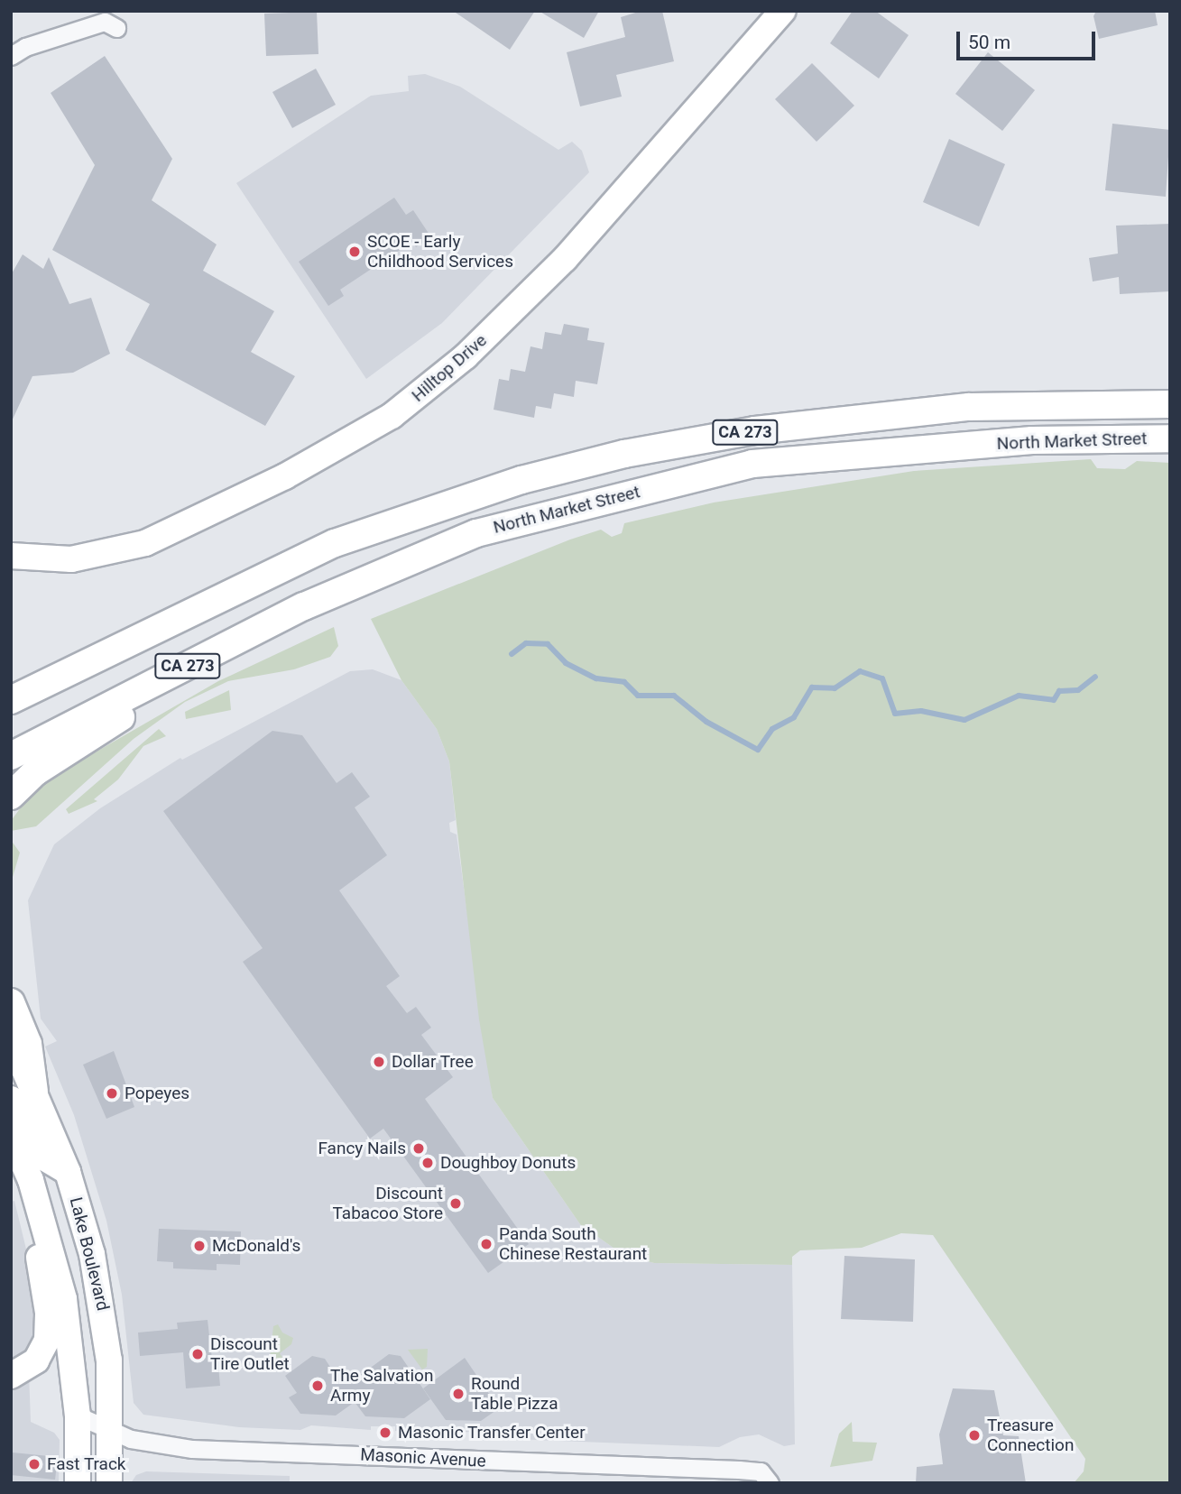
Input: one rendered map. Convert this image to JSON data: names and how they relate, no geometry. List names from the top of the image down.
{
  "streets": {
    "main road": [
      "Hilltop Drive",
      "CA 273",
      "North Market Street",
      "Lake Boulevard"
    ],
    "street": ["Masonic Avenue"]
  },
  "crossings": [
    ["Lake Boulevard", "Masonic Avenue"]
  ],
  "places": [
    "SCOE - Early Childhood Services",
    "Dollar Tree",
    "Popeyes",
    "Fancy Nails",
    "Doughboy Donuts",
    "Discount Tabacoo Store",
    "Panda South Chinese Restaurant",
    "McDonald's",
    "Discount Tire Outlet",
    "The Salvation Army",
    "Round Table Pizza",
    "Masonic Transfer Center",
    "Treasure Connection",
    "Fast Track"
  ],
  "scale_bar": "50 m"
}
